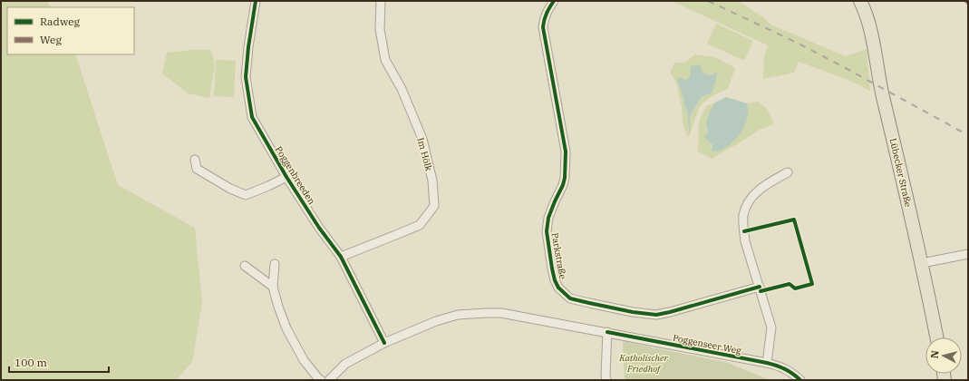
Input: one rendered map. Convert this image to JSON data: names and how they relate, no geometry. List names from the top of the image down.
{
  "streets": {
    "main road": ["Lübecker Straße"],
    "street": [
      "Im Hölk",
      "Poggenbreeden",
      "Parkstraße",
      "Poggenseer Weg"
    ]
  },
  "crossings": [
    ["Im Hölk", "Poggenbreeden"],
    ["Poggenbreeden", "Poggenseer Weg"]
  ],
  "parks": ["Katholischer Friedhof"],
  "legend": ["Radweg", "Weg"],
  "scale_bar": "100 m",
  "north": "left"
}
